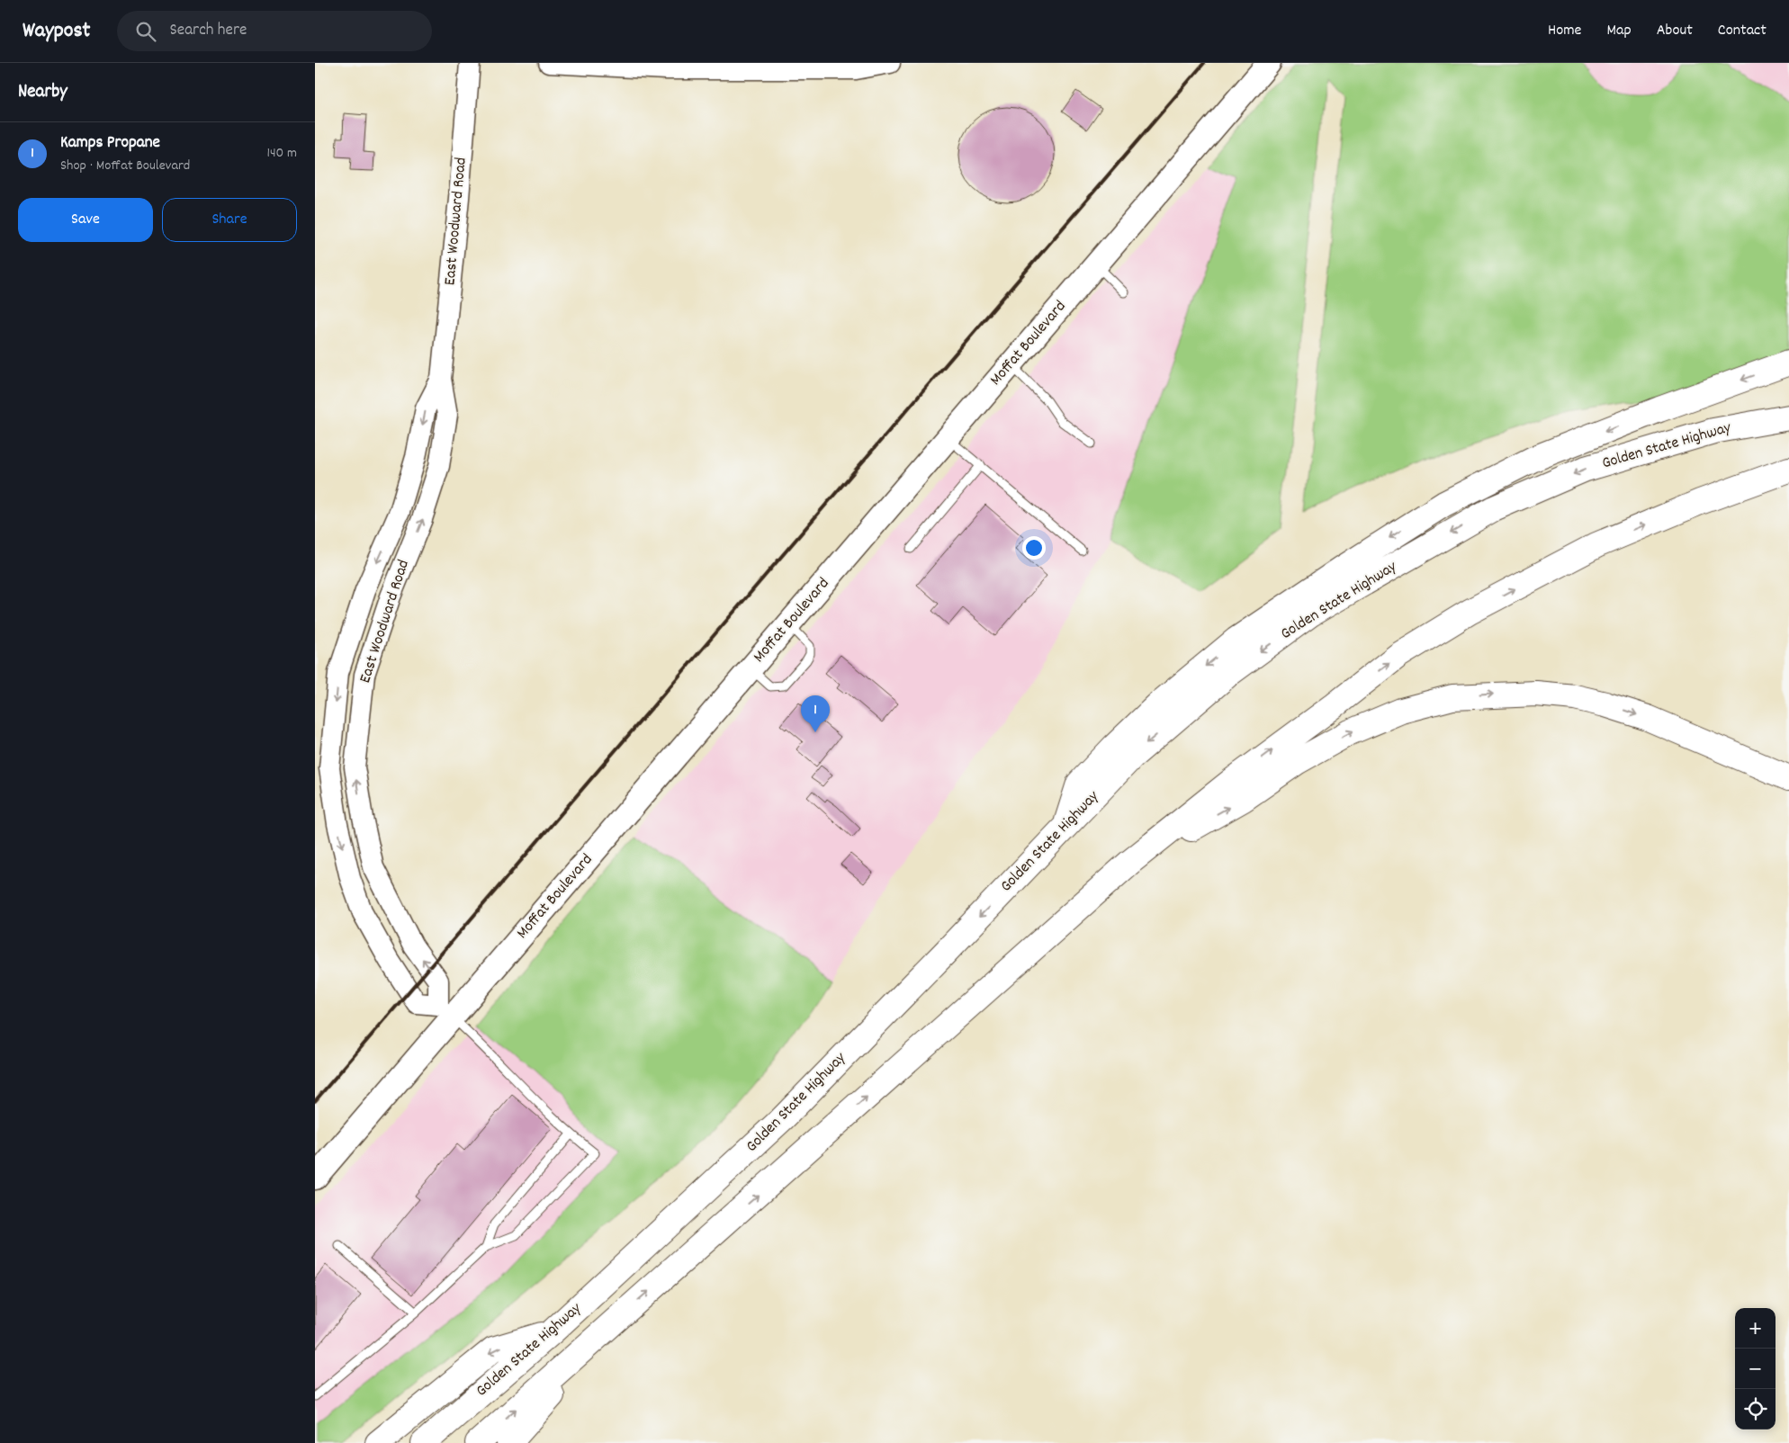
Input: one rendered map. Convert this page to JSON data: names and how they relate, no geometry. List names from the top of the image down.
{
  "streets": {
    "highway": ["Golden State Highway"],
    "main road": ["Moffat Boulevard"],
    "street": ["East Woodward Road"]
  },
  "crossings": [
    ["East Woodward Road", "Moffat Boulevard"]
  ],
  "page": {
    "header": "Waypost",
    "search": "Search here",
    "nav": [
      "Home",
      "Map",
      "About",
      "Contact"
    ],
    "heading": "Nearby",
    "list": [
      {
        "mark": "1",
        "name": "Kamps Propane",
        "note": "Shop · Moffat Boulevard",
        "value": "140 m"
      }
    ],
    "buttons": ["Save", "Share"],
    "pins": "1",
    "map_buttons": ["+", "−"]
  }
}
